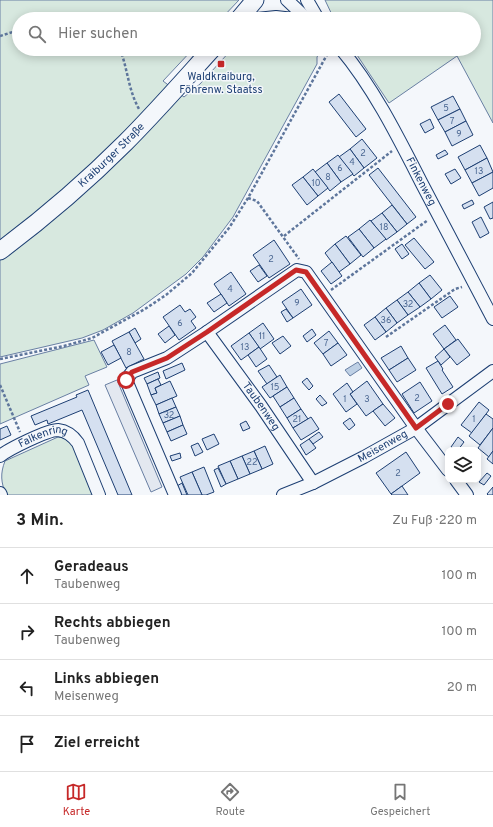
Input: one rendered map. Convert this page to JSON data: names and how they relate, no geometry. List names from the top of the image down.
{
  "streets": {
    "main road": ["Kraiburger Straße"],
    "street": [
      "Finkenweg",
      "Taubenweg",
      "Falkenring",
      "Meisenweg"
    ]
  },
  "crossings": [
    ["Taubenweg", "Meisenweg"]
  ],
  "places": {
    "transit": ["Waldkraiburg, Föhrenw. Staatss"]
  },
  "house_numbers": [
    "5",
    "7",
    "9",
    "2",
    "4",
    "6",
    "13",
    "8",
    "10",
    "18",
    "2",
    "4",
    "9",
    "32",
    "36",
    "6",
    "11",
    "7",
    "13",
    "8",
    "15",
    "2",
    "1",
    "3",
    "32",
    "21",
    "1",
    "22",
    "2"
  ],
  "page": {
    "search": "Hier suchen",
    "heading": ["3 Min.", "Zu Fuß · 220 m"],
    "list": [
      ["Geradeaus", "Taubenweg", "100 m"],
      ["Rechts abbiegen", "Taubenweg", "100 m"],
      ["Links abbiegen", "Meisenweg", "20 m"],
      "Ziel erreicht"
    ],
    "nav": ["Karte", "Route", "Gespeichert"]
  }
}
